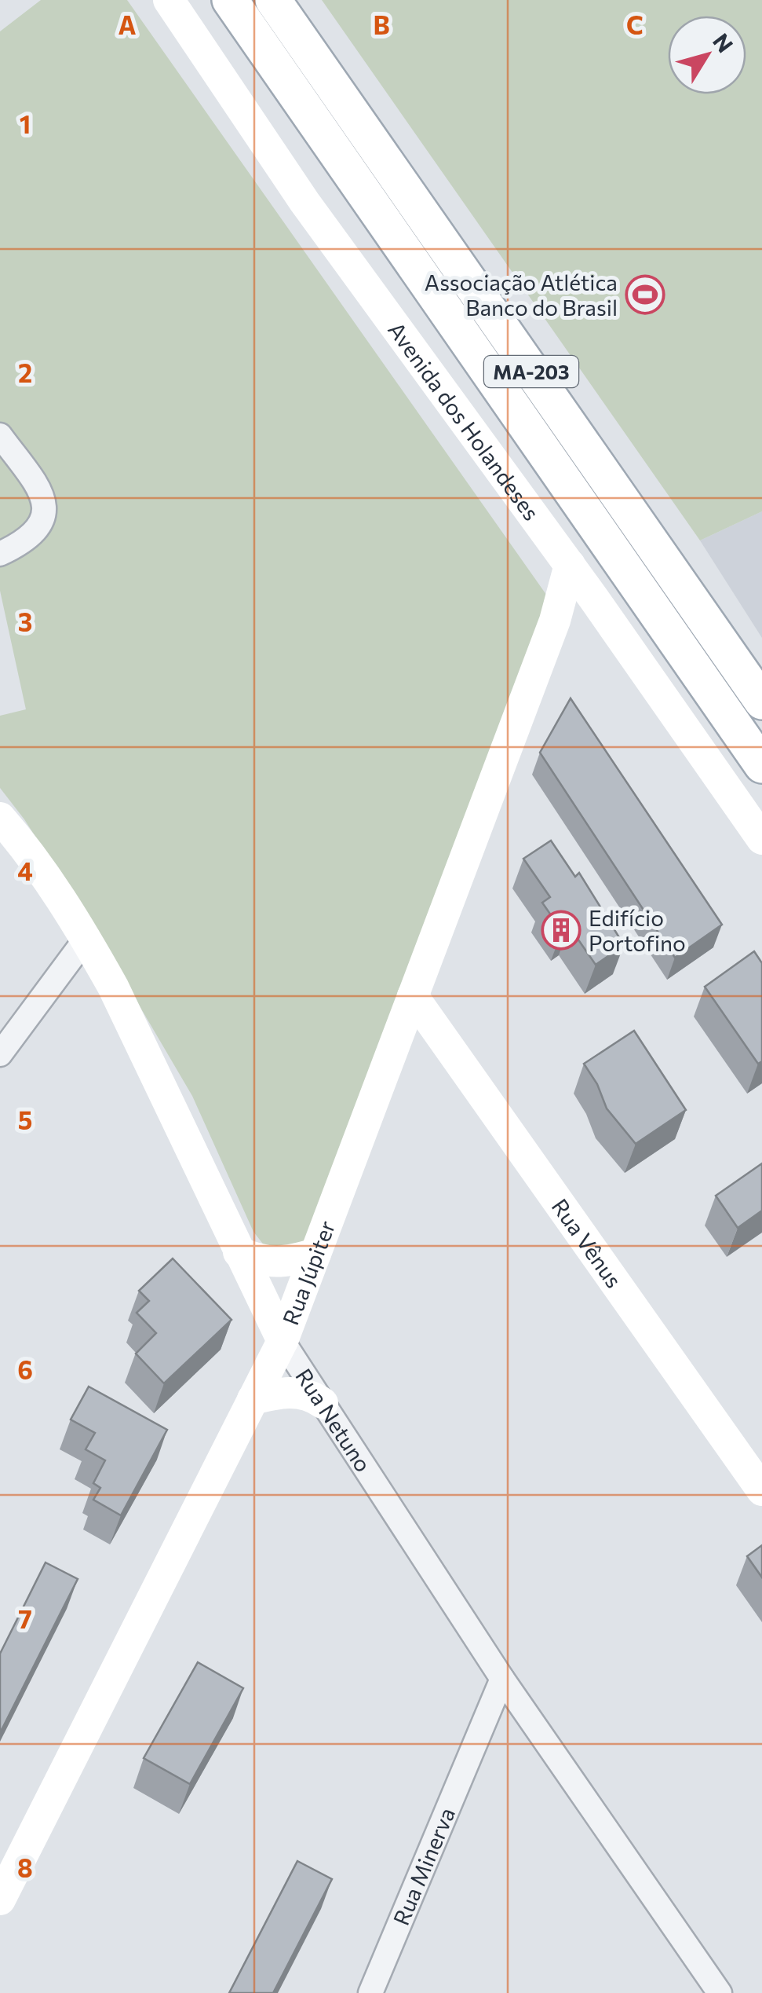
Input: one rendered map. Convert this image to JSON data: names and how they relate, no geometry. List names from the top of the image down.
{
  "streets": {
    "main road": ["MA-203", "Avenida dos Holandeses"],
    "street": [
      "Rua Vênus",
      "Rua Júpiter",
      "Rua Netuno",
      "Rua Minerva"
    ]
  },
  "crossings": [
    ["Avenida dos Holandeses", "Rua Júpiter"],
    ["Rua Vênus", "Rua Júpiter"],
    ["Rua Júpiter", "Rua Netuno"],
    ["Rua Netuno", "Rua Minerva"]
  ],
  "places": {
    "sports": ["Associação Atlética Banco do Brasil"],
    "building": ["Edifício Portofino"]
  },
  "north": "top right",
  "grid": {
    "columns": ["A", "B", "C"],
    "rows": [
      "1",
      "2",
      "3",
      "4",
      "5",
      "6",
      "7",
      "8"
    ]
  }
}
